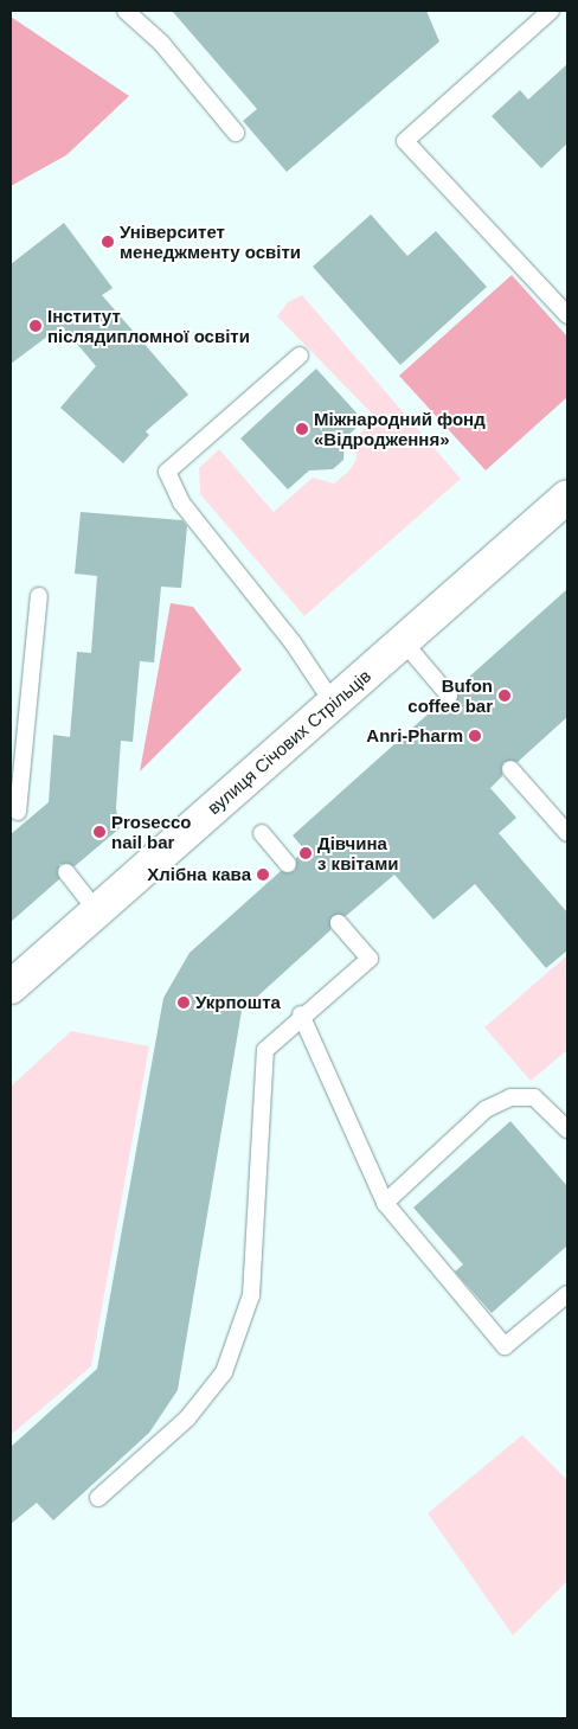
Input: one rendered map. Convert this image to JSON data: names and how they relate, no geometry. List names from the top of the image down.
{
  "streets": {
    "main road": ["вулиця Січових Стрільців"]
  },
  "places": [
    "Університет менеджменту освіти",
    "Інститут післядипломної освіти",
    "Міжнародний фонд «Відродження»",
    "Bufon coffee bar",
    "Anri-Pharm",
    "Prosecco nail bar",
    "Дівчина з квітами",
    "Хлібна кава",
    "Укрпошта"
  ]
}
